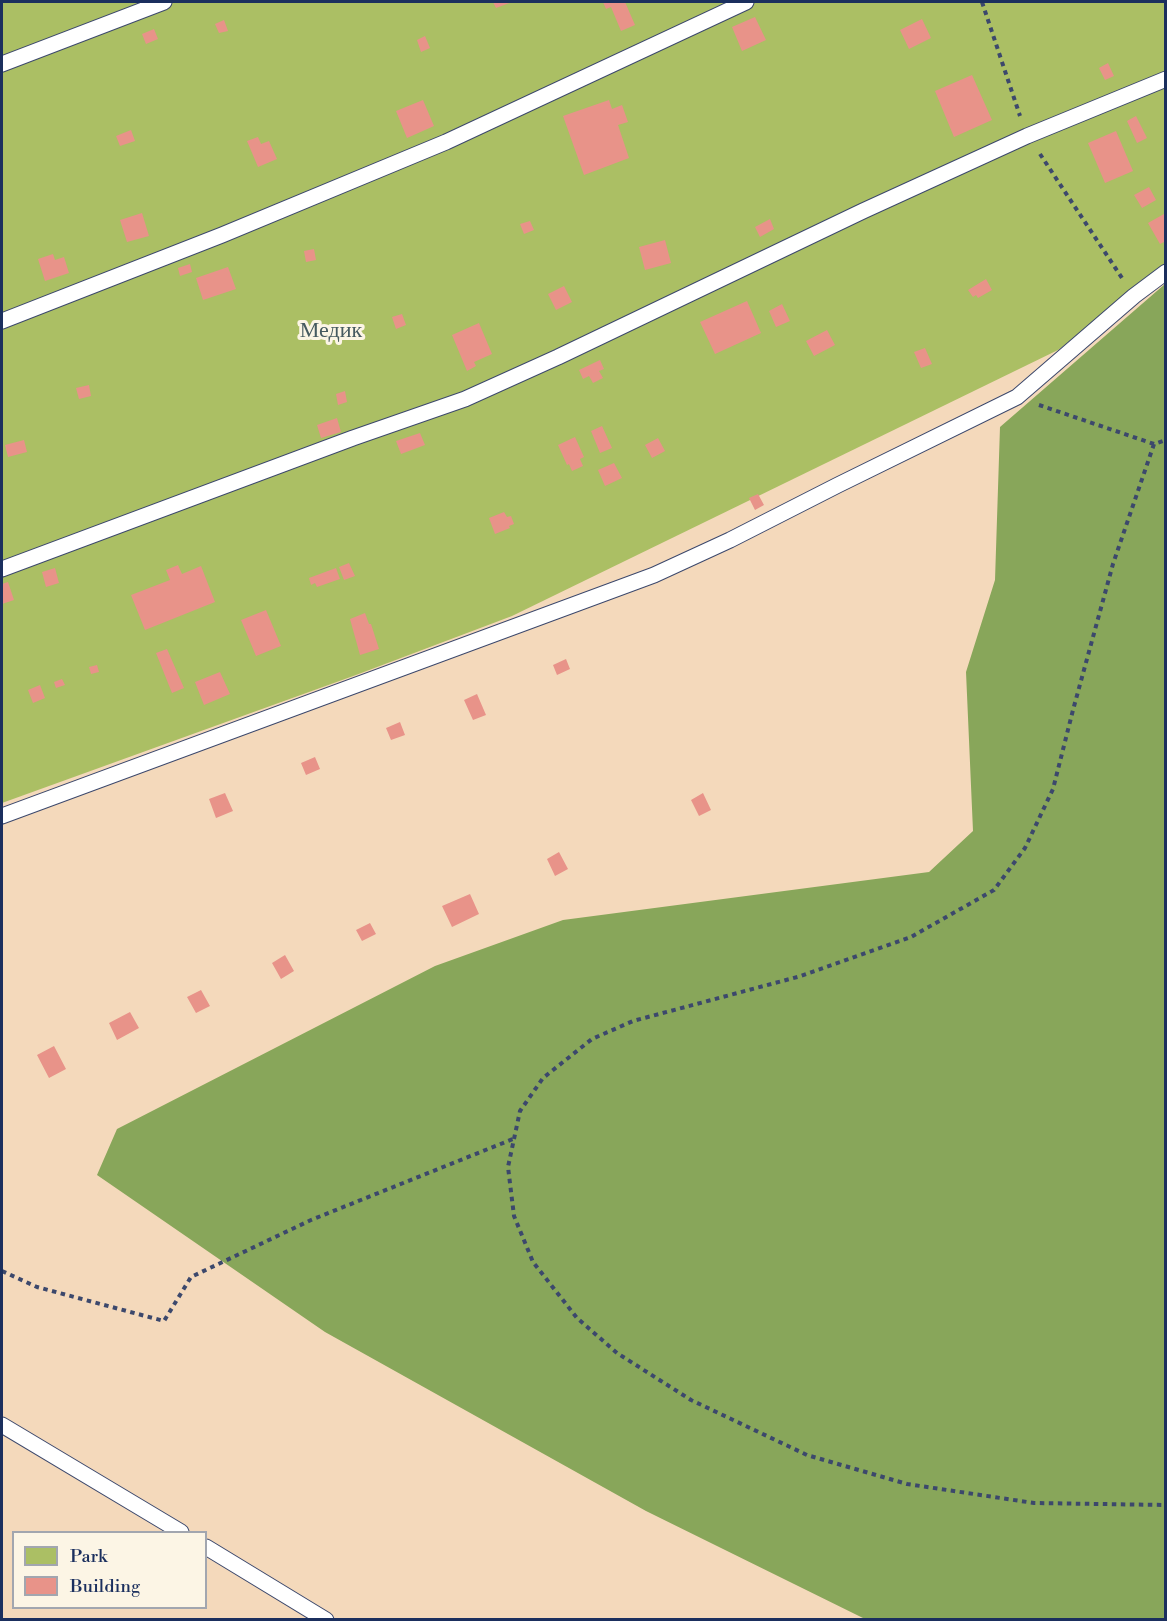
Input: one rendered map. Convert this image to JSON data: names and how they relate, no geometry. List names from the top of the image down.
{
  "parks": ["Медик"],
  "legend": ["Park", "Building"]
}
